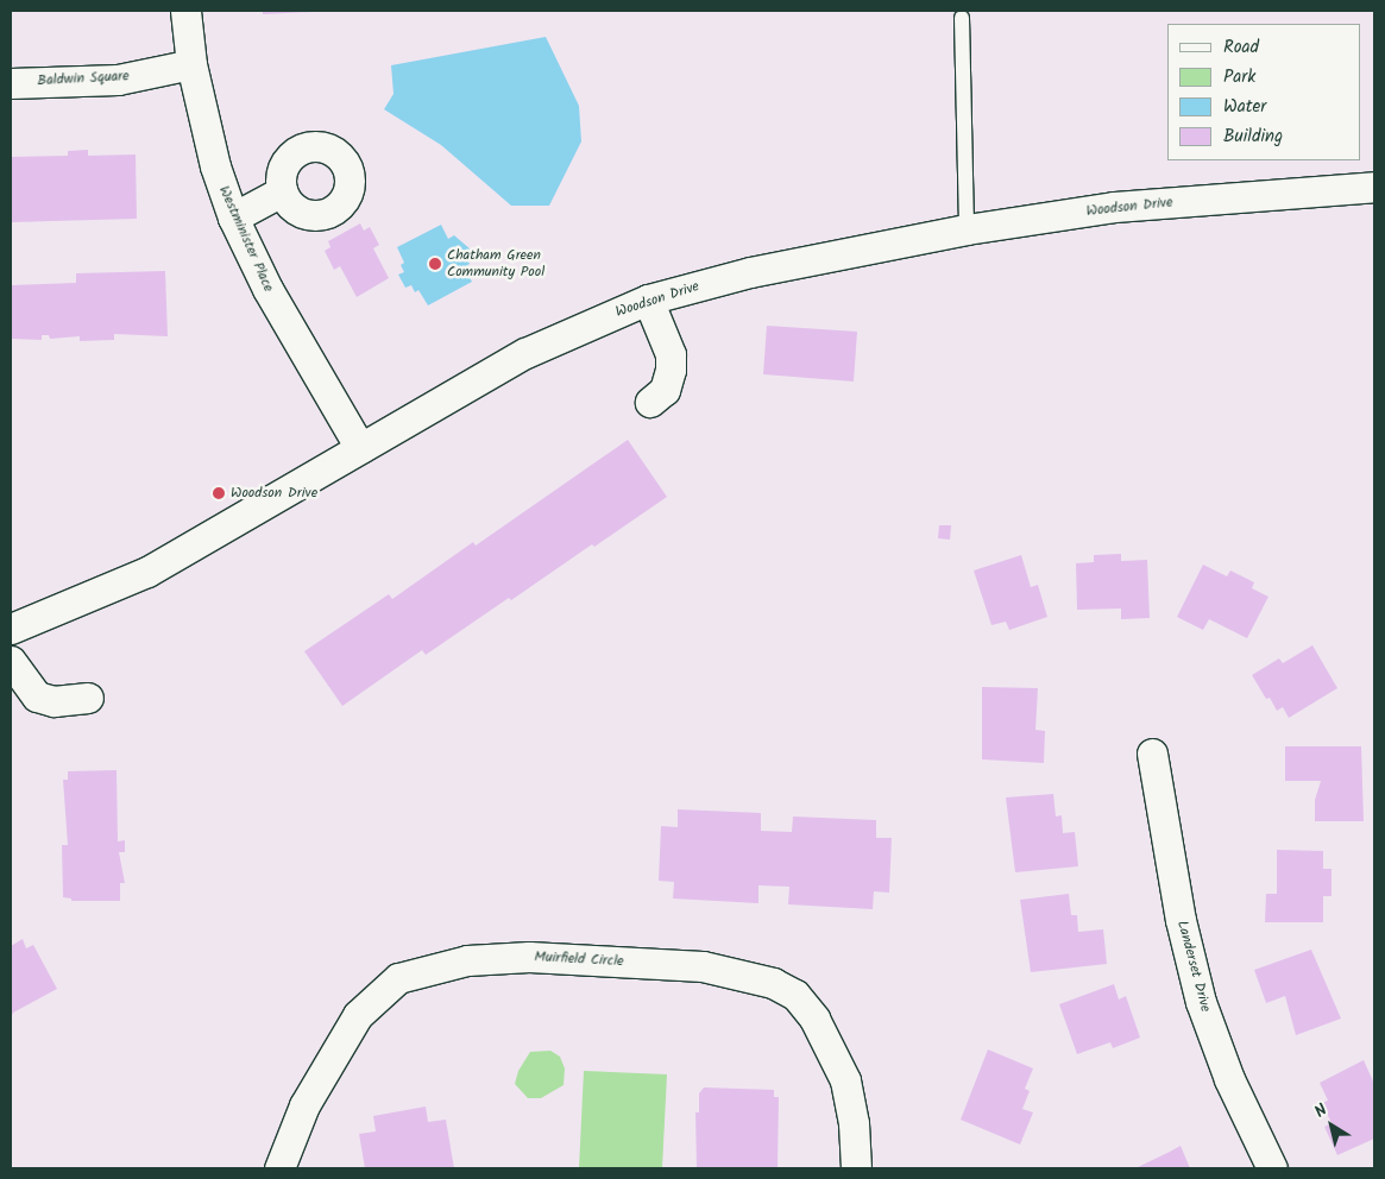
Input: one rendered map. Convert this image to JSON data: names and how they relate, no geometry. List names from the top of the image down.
{
  "streets": {
    "street": [
      "Baldwin Square",
      "Woodson Drive",
      "Westminister Place",
      "Muirfield Circle",
      "Landerset Drive"
    ]
  },
  "crossings": [
    ["Baldwin Square", "Westminister Place"],
    ["Woodson Drive", "Westminister Place"]
  ],
  "places": ["Chatham Green Community Pool", "Woodson Drive"],
  "legend": [
    "Road",
    "Park",
    "Water",
    "Building"
  ],
  "north": "top left"
}
